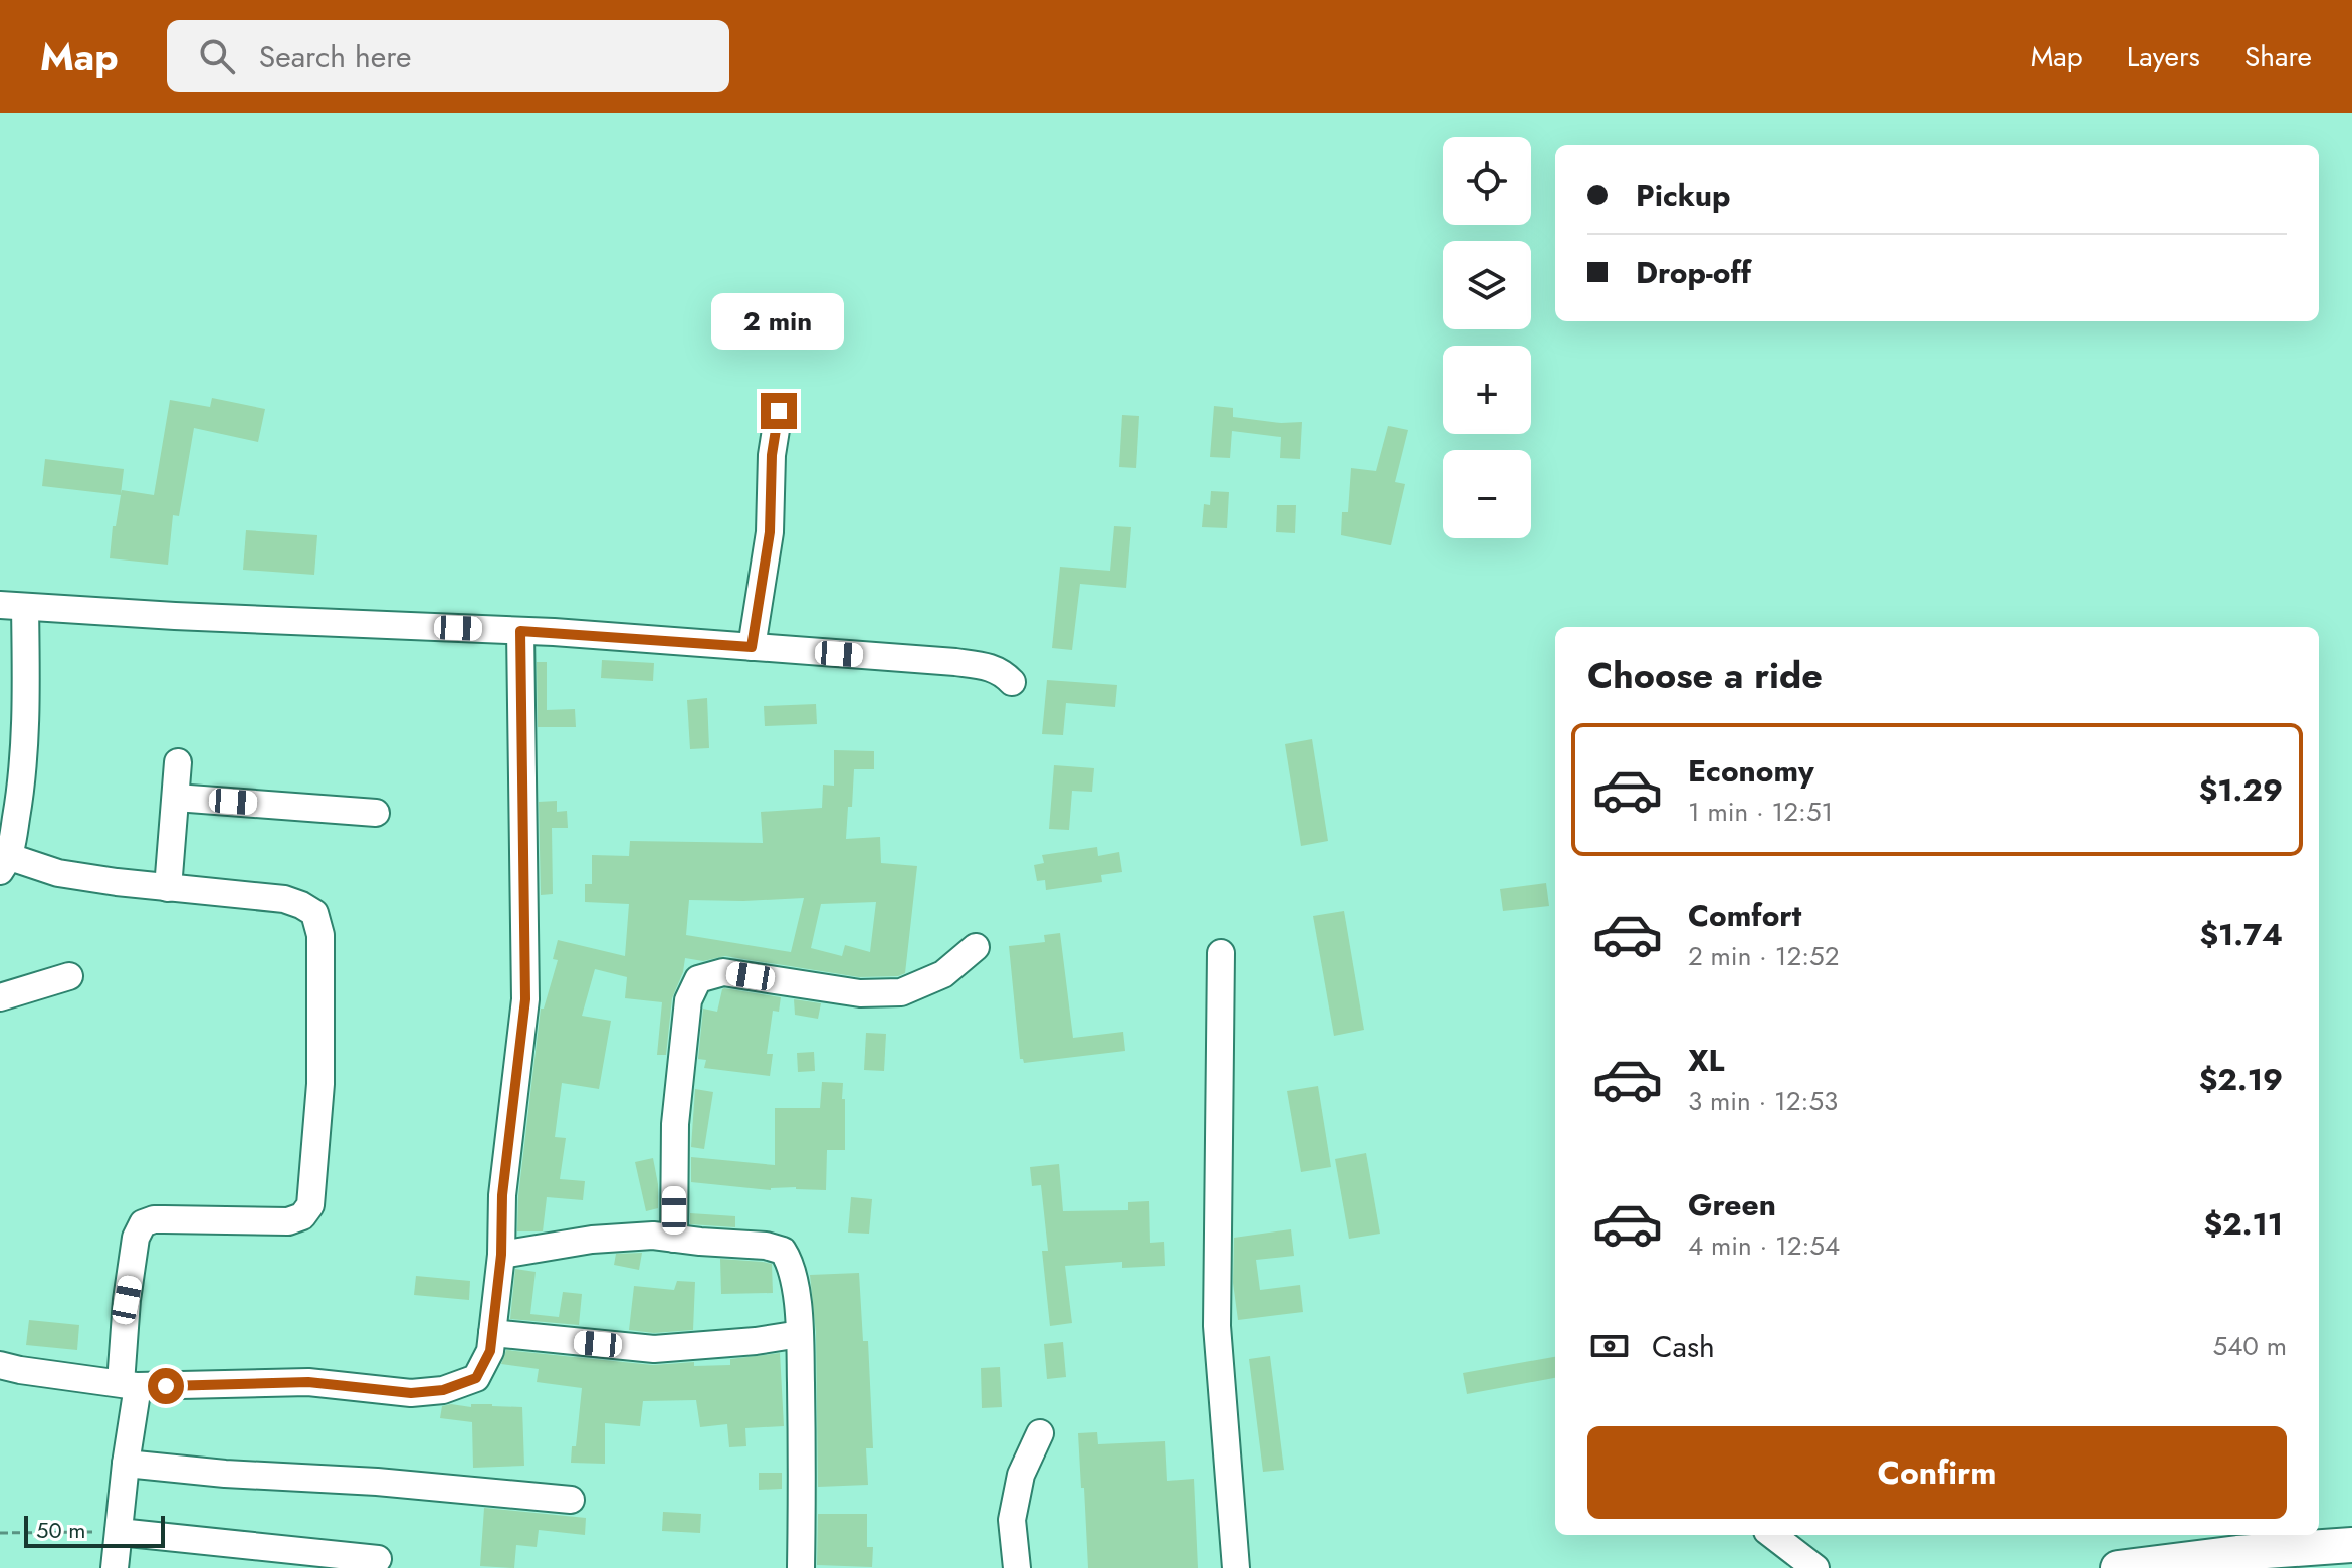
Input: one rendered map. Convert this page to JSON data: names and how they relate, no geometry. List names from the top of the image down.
{
  "scale_bar": "50 m",
  "page": {
    "header": "Map",
    "search": "Search here",
    "nav": ["Map", "Layers", "Share"],
    "map_buttons": ["+", "−"],
    "banner": ["Pickup", "Drop-off"],
    "bubble": "2 min",
    "heading": "Choose a ride",
    "list": [
      {
        "name": "Economy",
        "note": "1 min · 12:51",
        "value": "$1.29"
      },
      {
        "name": "Comfort",
        "note": "2 min · 12:52",
        "value": "$1.74"
      },
      {
        "name": "XL",
        "note": "3 min · 12:53",
        "value": "$2.19"
      },
      {
        "name": "Green",
        "note": "4 min · 12:54",
        "value": "$2.11"
      }
    ],
    "pay": ["Cash", "540 m"],
    "buttons": "Confirm",
    "scale": "50 m"
  }
}
